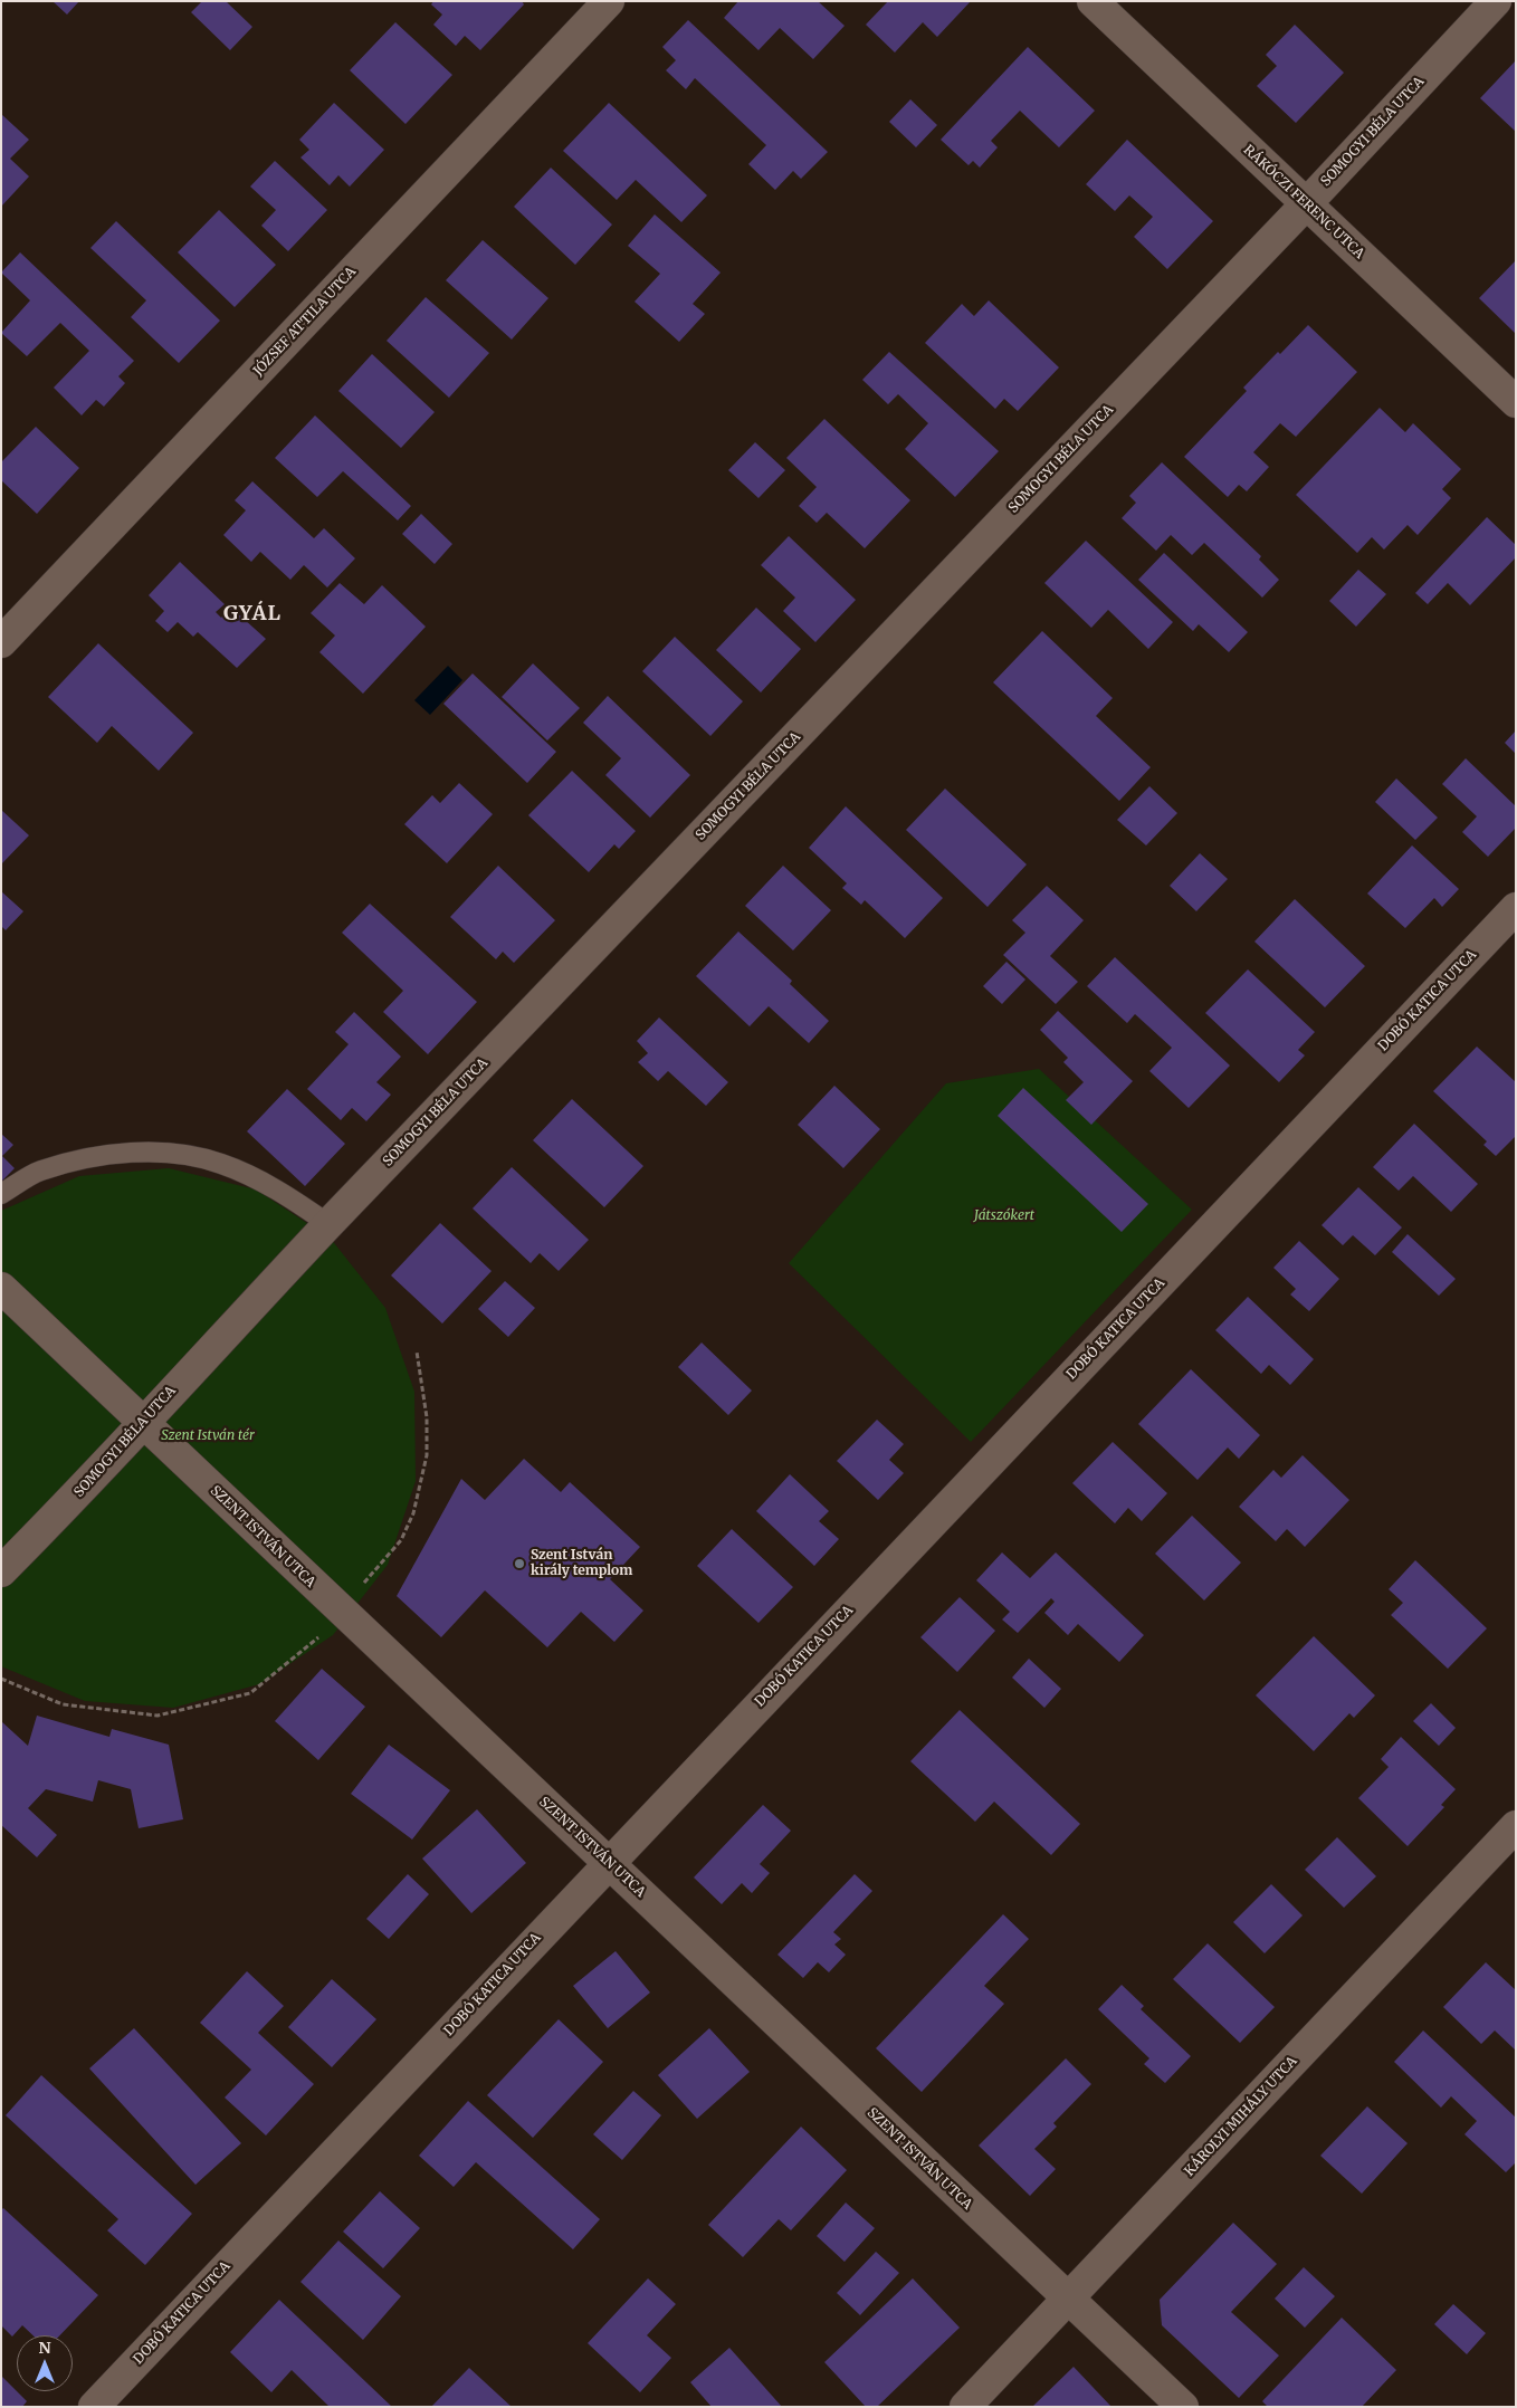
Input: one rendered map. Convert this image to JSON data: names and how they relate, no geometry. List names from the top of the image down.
{
  "streets": {
    "street": [
      "SOMOGYI BÉLA UTCA",
      "RÁKÓCZI FERENC UTCA",
      "JÓZSEF ATTILA UTCA",
      "DOBÓ KATICA UTCA",
      "SZENT ISTVÁN UTCA",
      "KÁROLYI MIHÁLY UTCA"
    ]
  },
  "crossings": [
    ["SOMOGYI BÉLA UTCA", "RÁKÓCZI FERENC UTCA"],
    ["SOMOGYI BÉLA UTCA", "SZENT ISTVÁN UTCA"],
    ["DOBÓ KATICA UTCA", "SZENT ISTVÁN UTCA"],
    ["SZENT ISTVÁN UTCA", "KÁROLYI MIHÁLY UTCA"]
  ],
  "districts": ["GYÁL"],
  "parks": ["Játszókert", "Szent István tér"],
  "places": ["Szent István király templom"],
  "north": "top"
}
